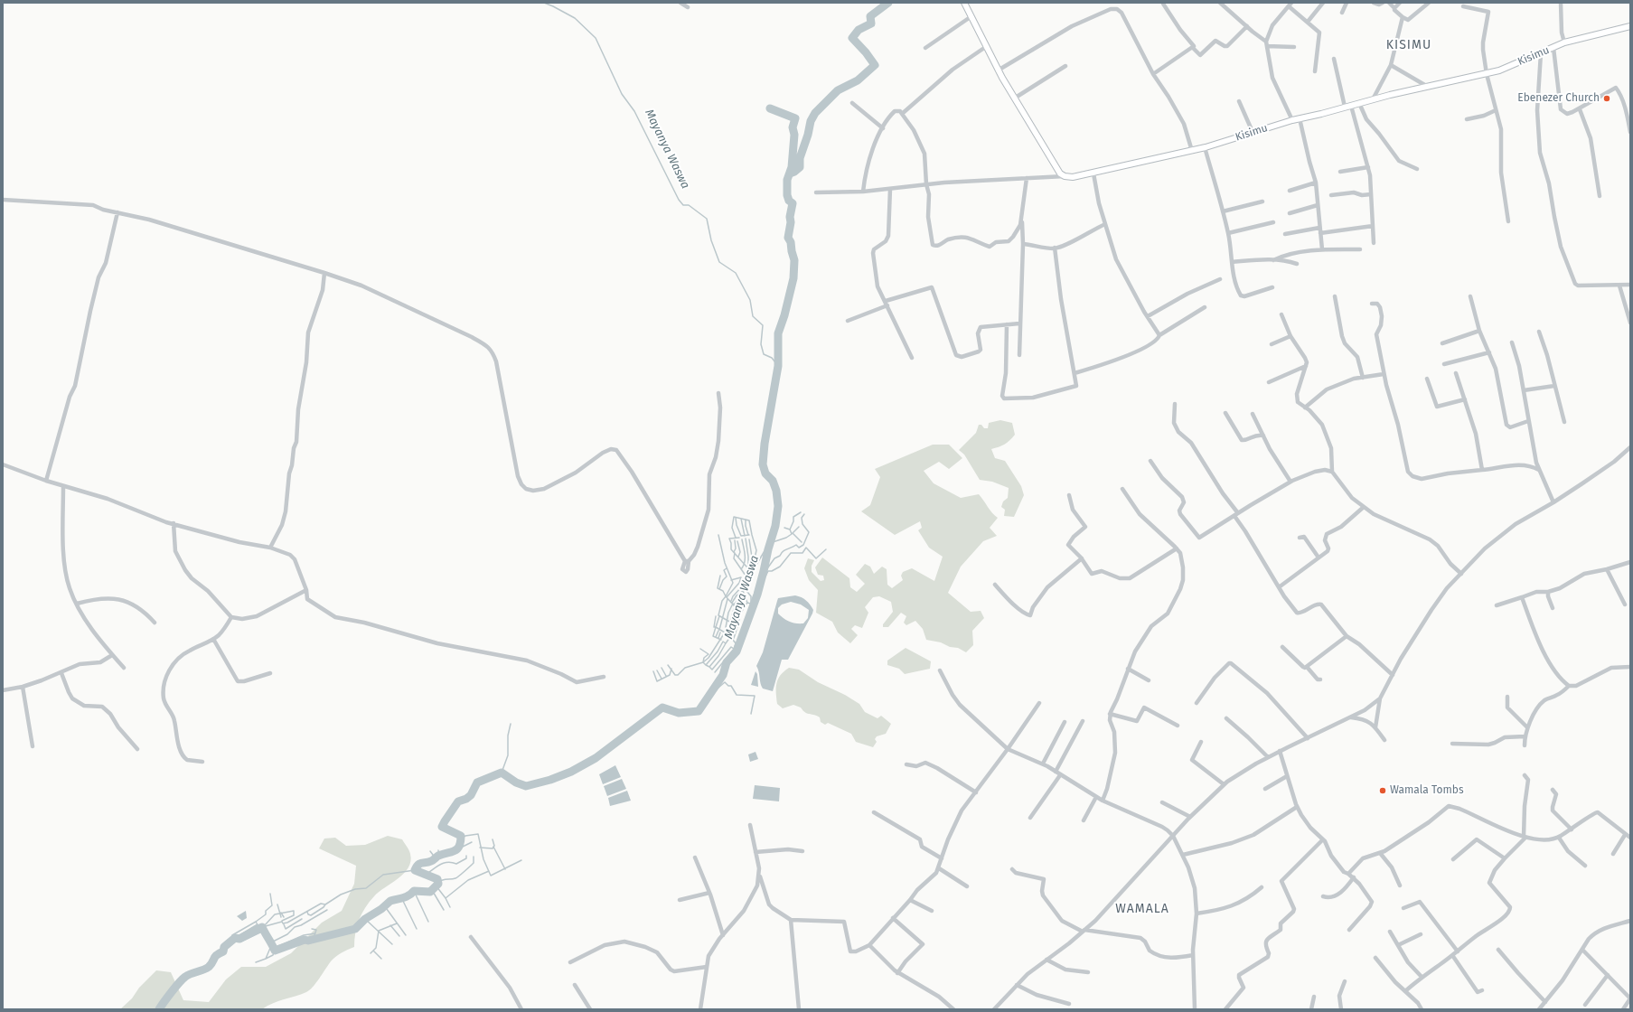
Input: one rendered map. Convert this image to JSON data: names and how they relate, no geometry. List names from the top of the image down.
{
  "streets": {
    "street": ["Kisimu"]
  },
  "districts": ["KISIMU", "WAMALA"],
  "water": ["Mayanya Waswa"],
  "places": ["Ebenezer Church", "Wamala Tombs"]
}
